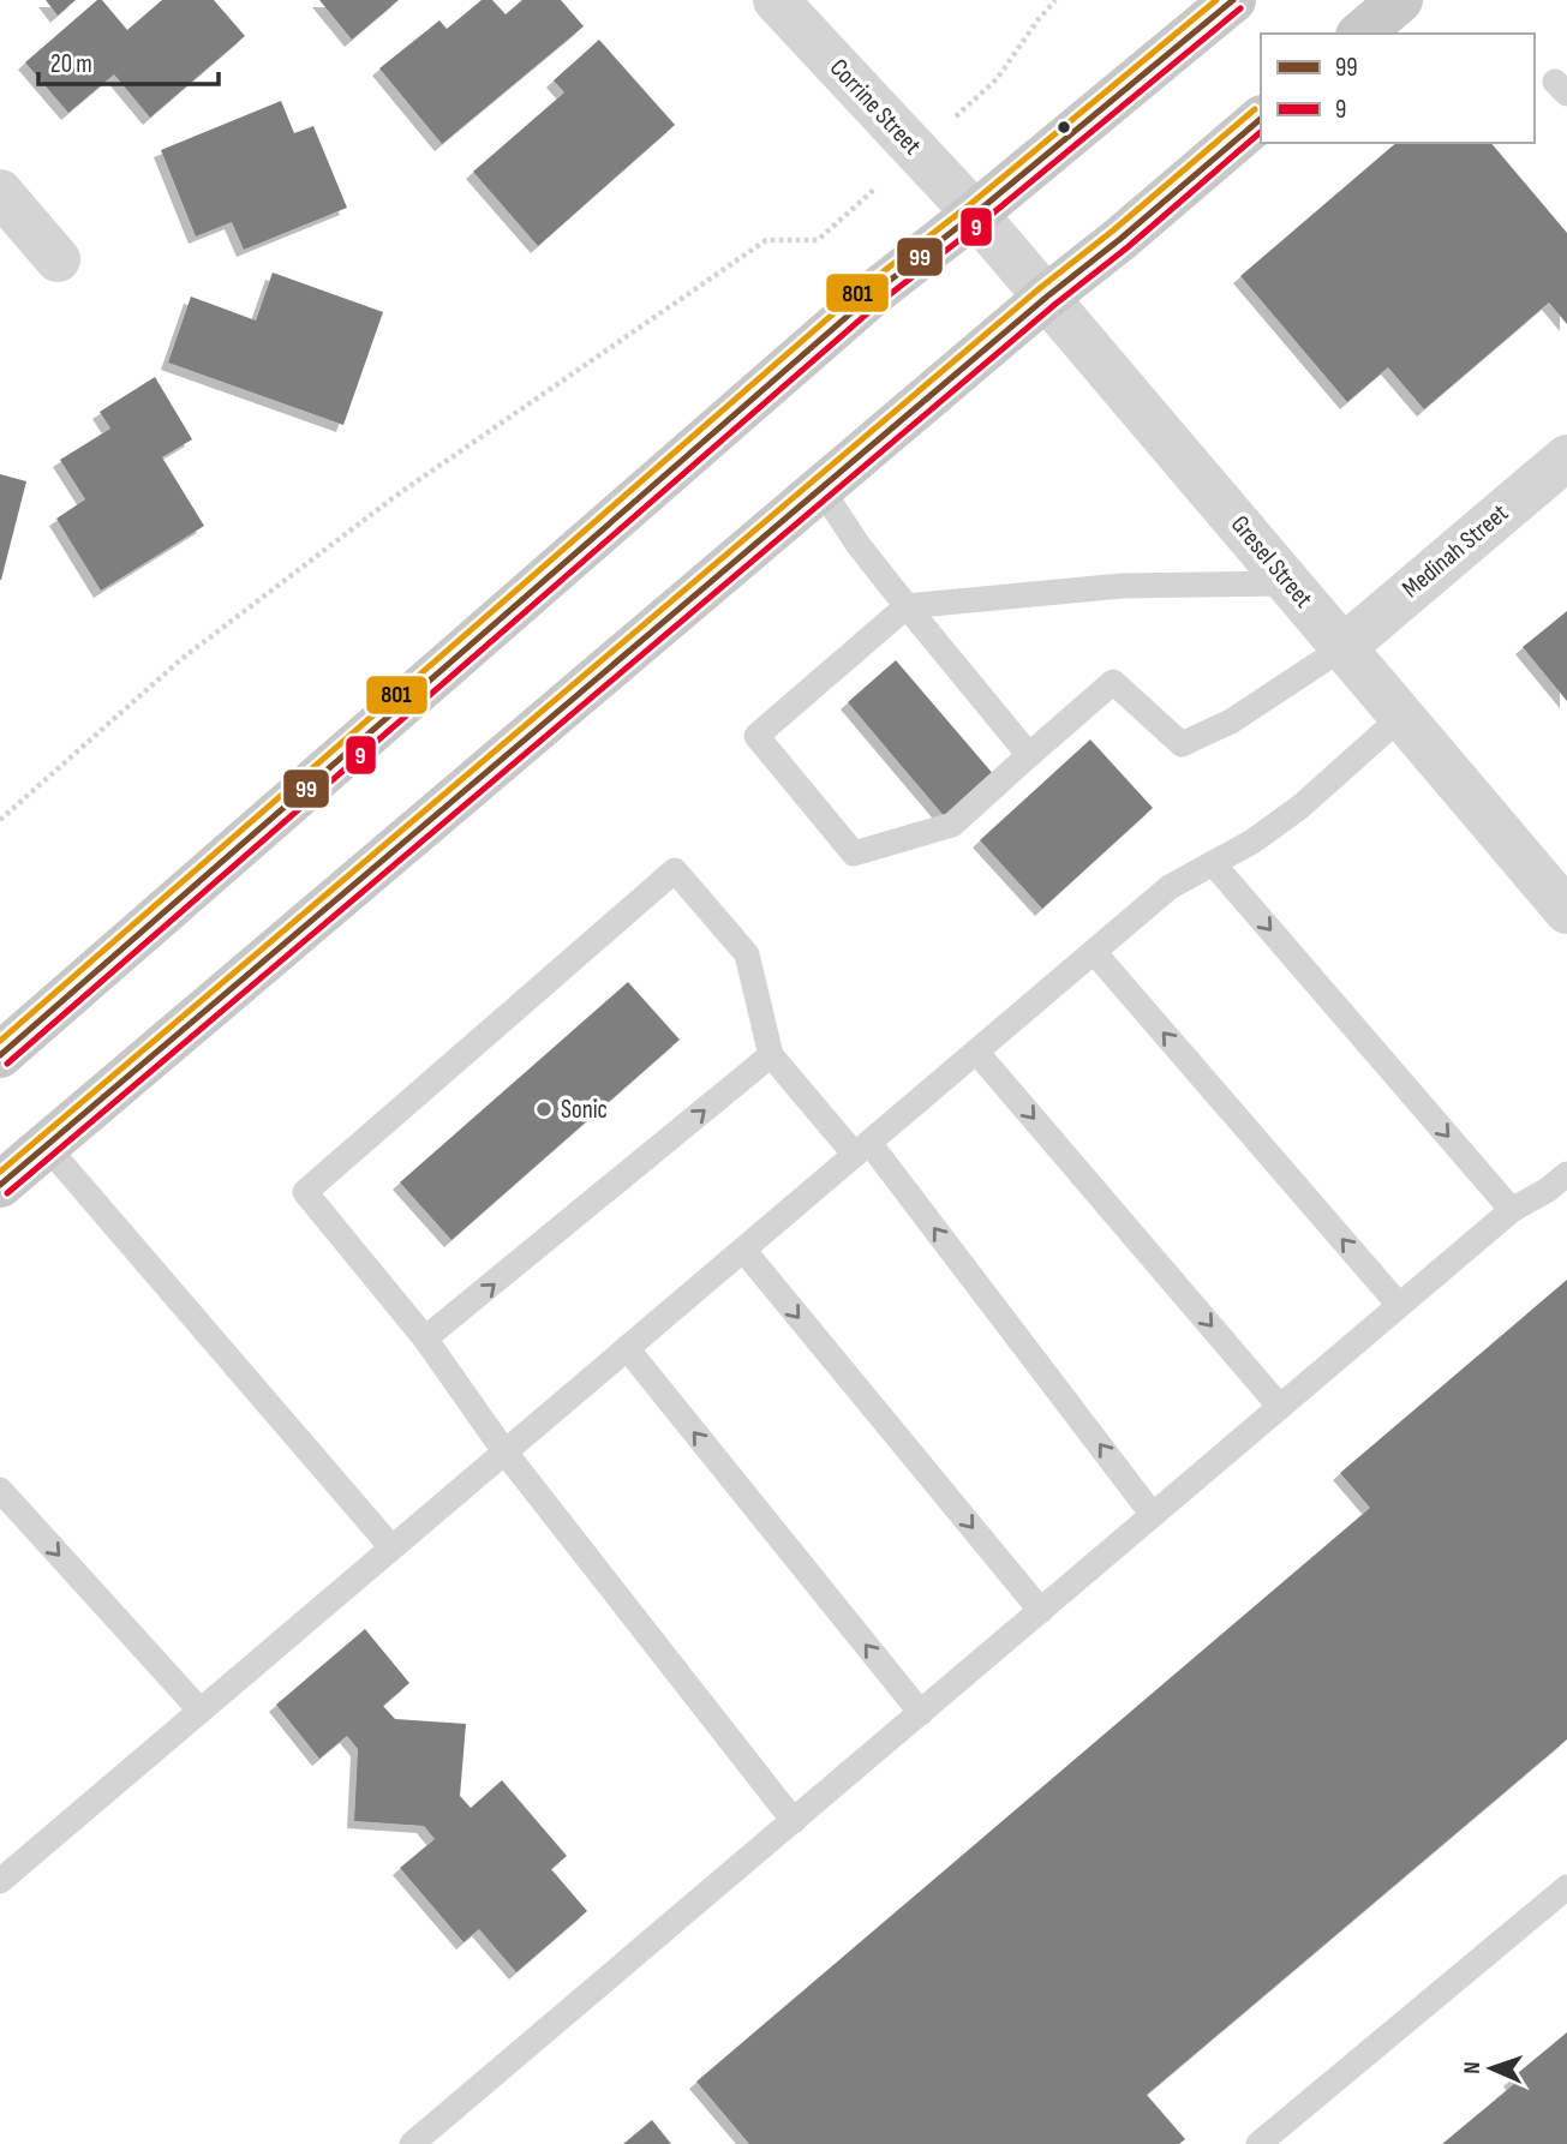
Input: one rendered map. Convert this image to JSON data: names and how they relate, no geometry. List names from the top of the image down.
{
  "streets": {
    "street": ["Corrine Street", "Medinah Street", "Gresel Street"]
  },
  "crossings": [
    ["Corrine Street", "Gresel Street"],
    ["Medinah Street", "Gresel Street"]
  ],
  "places": ["Sonic"],
  "lines": ["transit line 99", "transit line 801", "transit line 9"],
  "legend": ["99", "9"],
  "scale_bar": "20 m",
  "north": "left"
}
